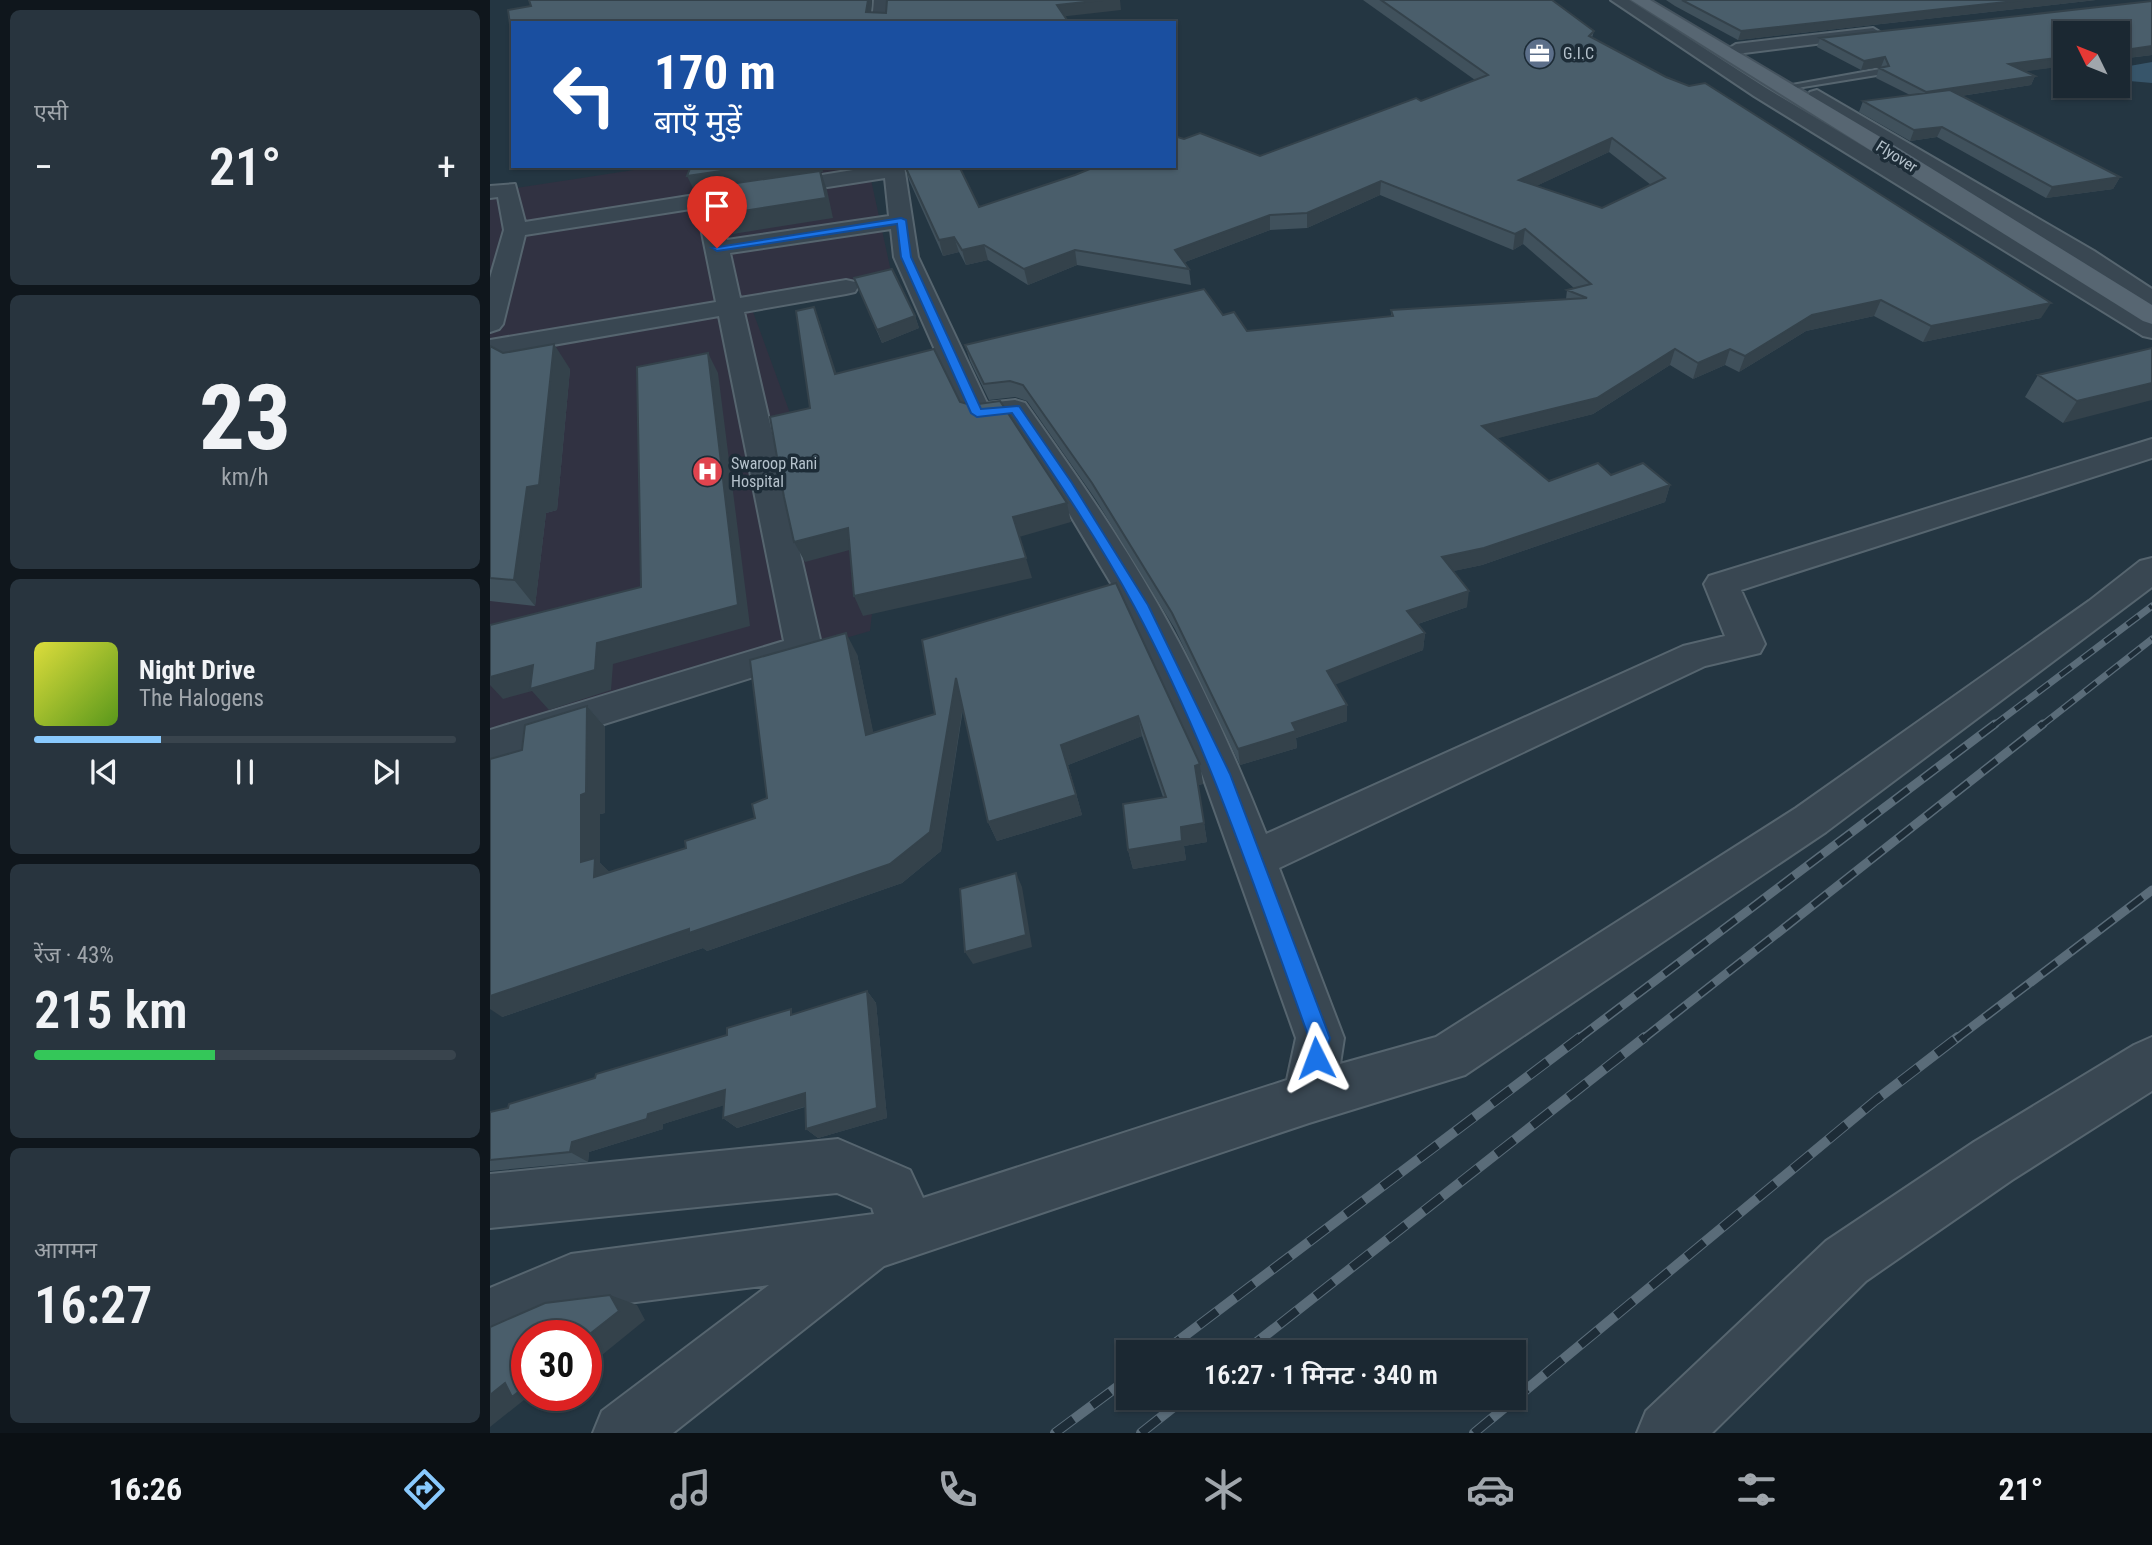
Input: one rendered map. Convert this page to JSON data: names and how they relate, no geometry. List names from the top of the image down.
{
  "streets": {
    "main road": ["Flyover"]
  },
  "places": {
    "office": ["G.I.C"],
    "hospital": ["Swaroop Rani Hospital"]
  },
  "north": "top left",
  "page": {
    "tile": [
      "एसी",
      ["23", "km/h"],
      ["रेंज · 43%", "215 km"],
      ["आगमन", "16:27"]
    ],
    "turn": ["170 m", "बाएँ मुड़ें"],
    "heat": ["−", "21°", "+"],
    "song": ["Night Drive", "The Halogens"],
    "limit": "30",
    "trip": "16:27 · 1 मिनट · 340 m",
    "tabs": ["16:26", "21°"]
  }
}
